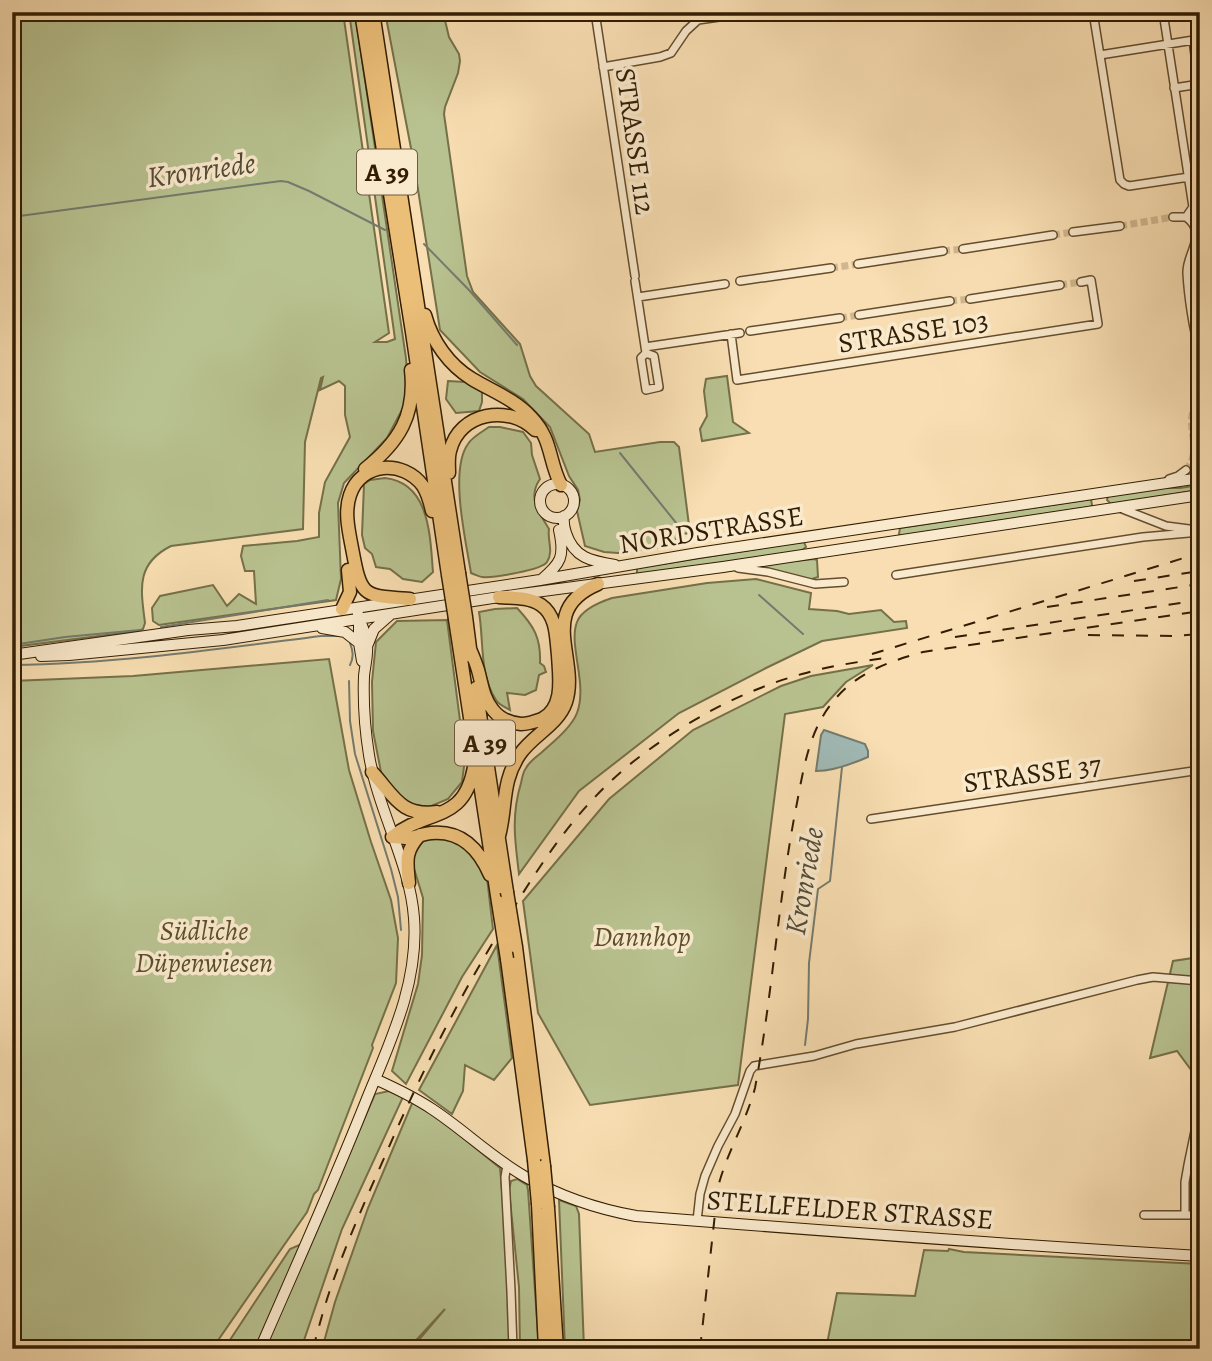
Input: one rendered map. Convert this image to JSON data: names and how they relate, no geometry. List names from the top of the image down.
{
  "streets": {
    "highway": ["A 39"],
    "street": [
      "STRASSE 112",
      "STRASSE 103",
      "NORDSTRASSE",
      "STRASSE 37",
      "STELLFELDER STRASSE"
    ]
  },
  "water": ["Kronriede"],
  "parks": ["Südliche Düpenwiesen", "Dannhop"]
}
